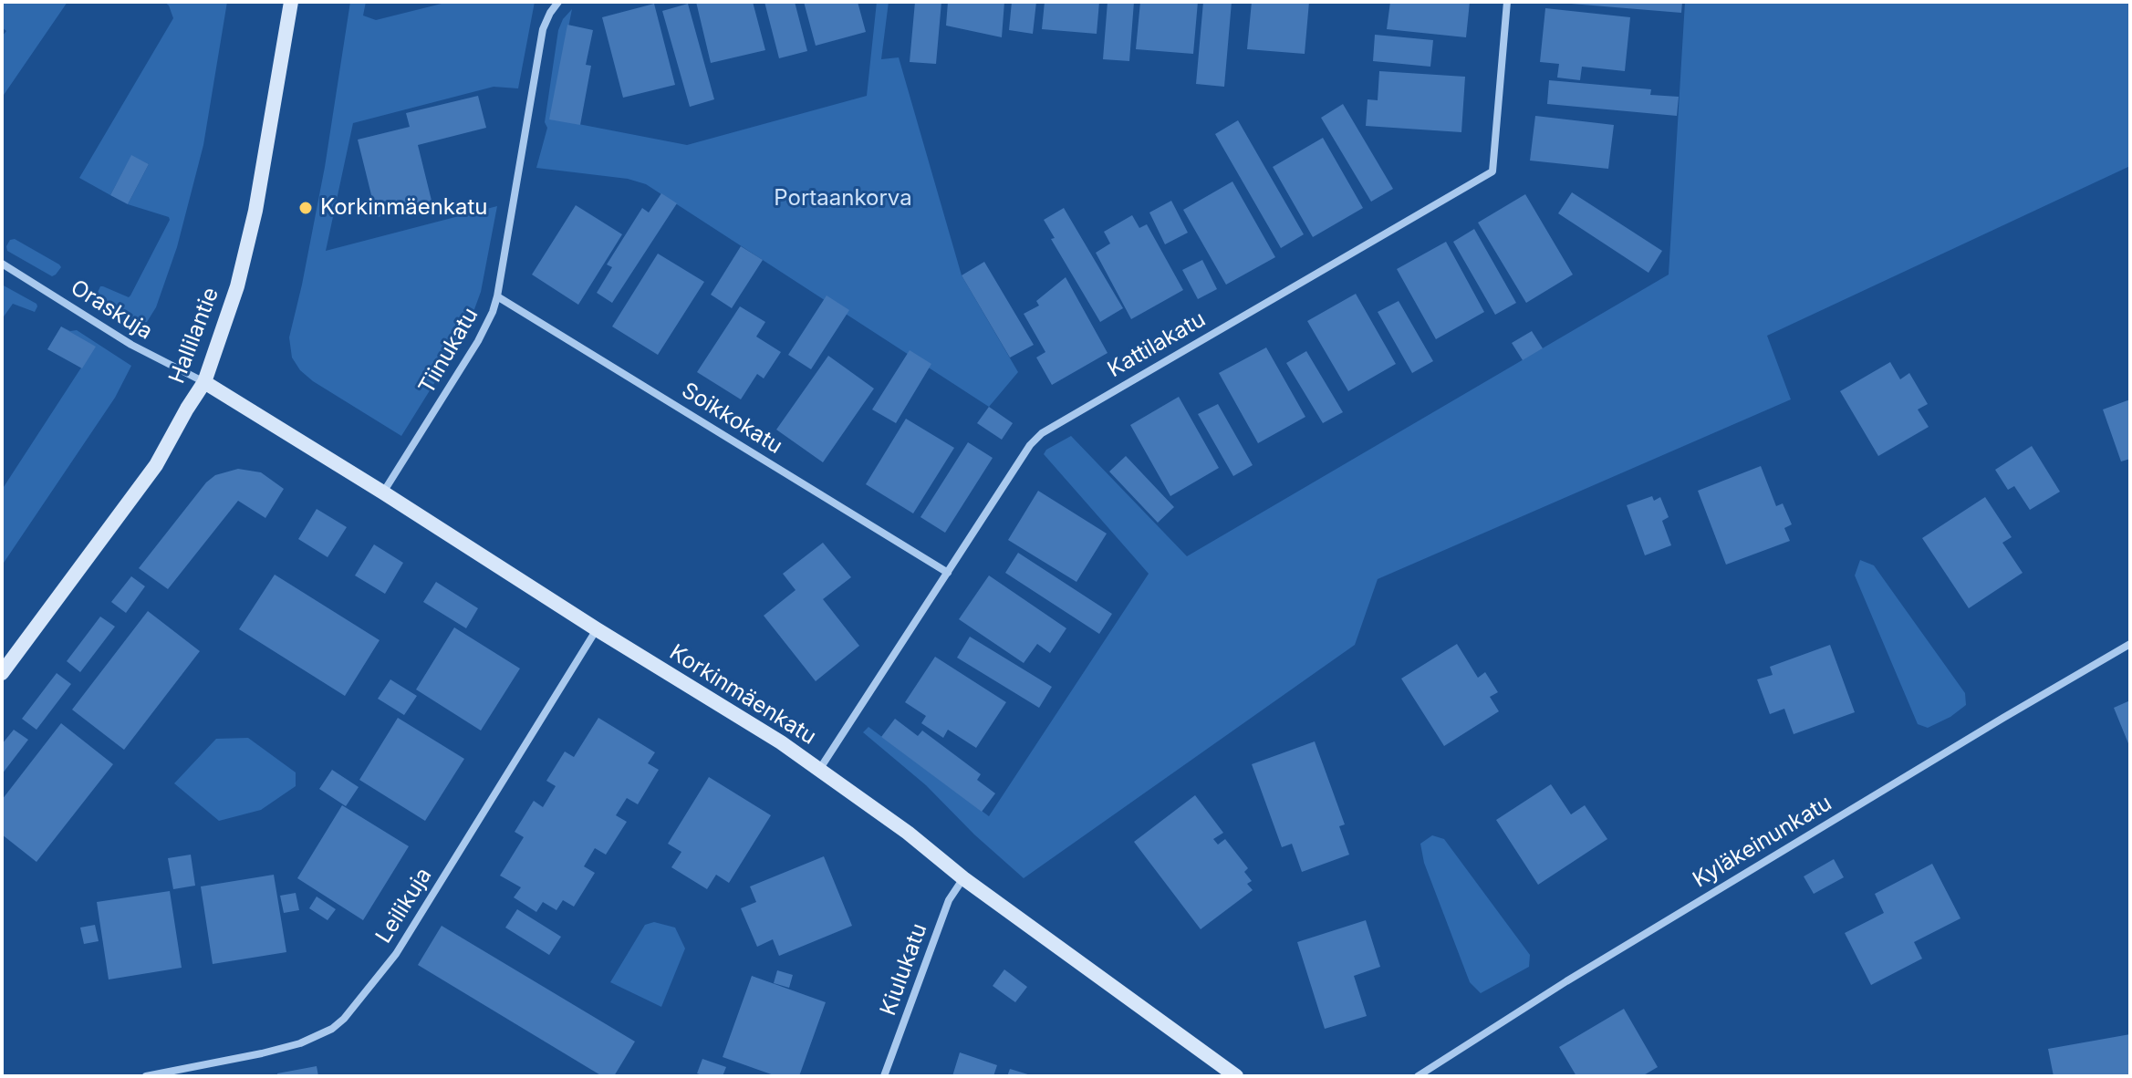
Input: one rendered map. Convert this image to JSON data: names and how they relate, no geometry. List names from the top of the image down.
{
  "streets": {
    "street": [
      "Oraskuja",
      "Hallilantie",
      "Kattilakatu",
      "Tiinukatu",
      "Soikkokatu",
      "Korkinmäenkatu",
      "Kyläkeinunkatu",
      "Leilikuja",
      "Kiulukatu"
    ]
  },
  "crossings": [
    ["Oraskuja", "Hallilantie"],
    ["Oraskuja", "Korkinmäenkatu"],
    ["Hallilantie", "Korkinmäenkatu"],
    ["Kattilakatu", "Soikkokatu"],
    ["Kattilakatu", "Korkinmäenkatu"],
    ["Tiinukatu", "Soikkokatu"],
    ["Tiinukatu", "Korkinmäenkatu"],
    ["Korkinmäenkatu", "Leilikuja"],
    ["Korkinmäenkatu", "Kiulukatu"]
  ],
  "parks": ["Portaankorva"],
  "places": ["Korkinmäenkatu"]
}
